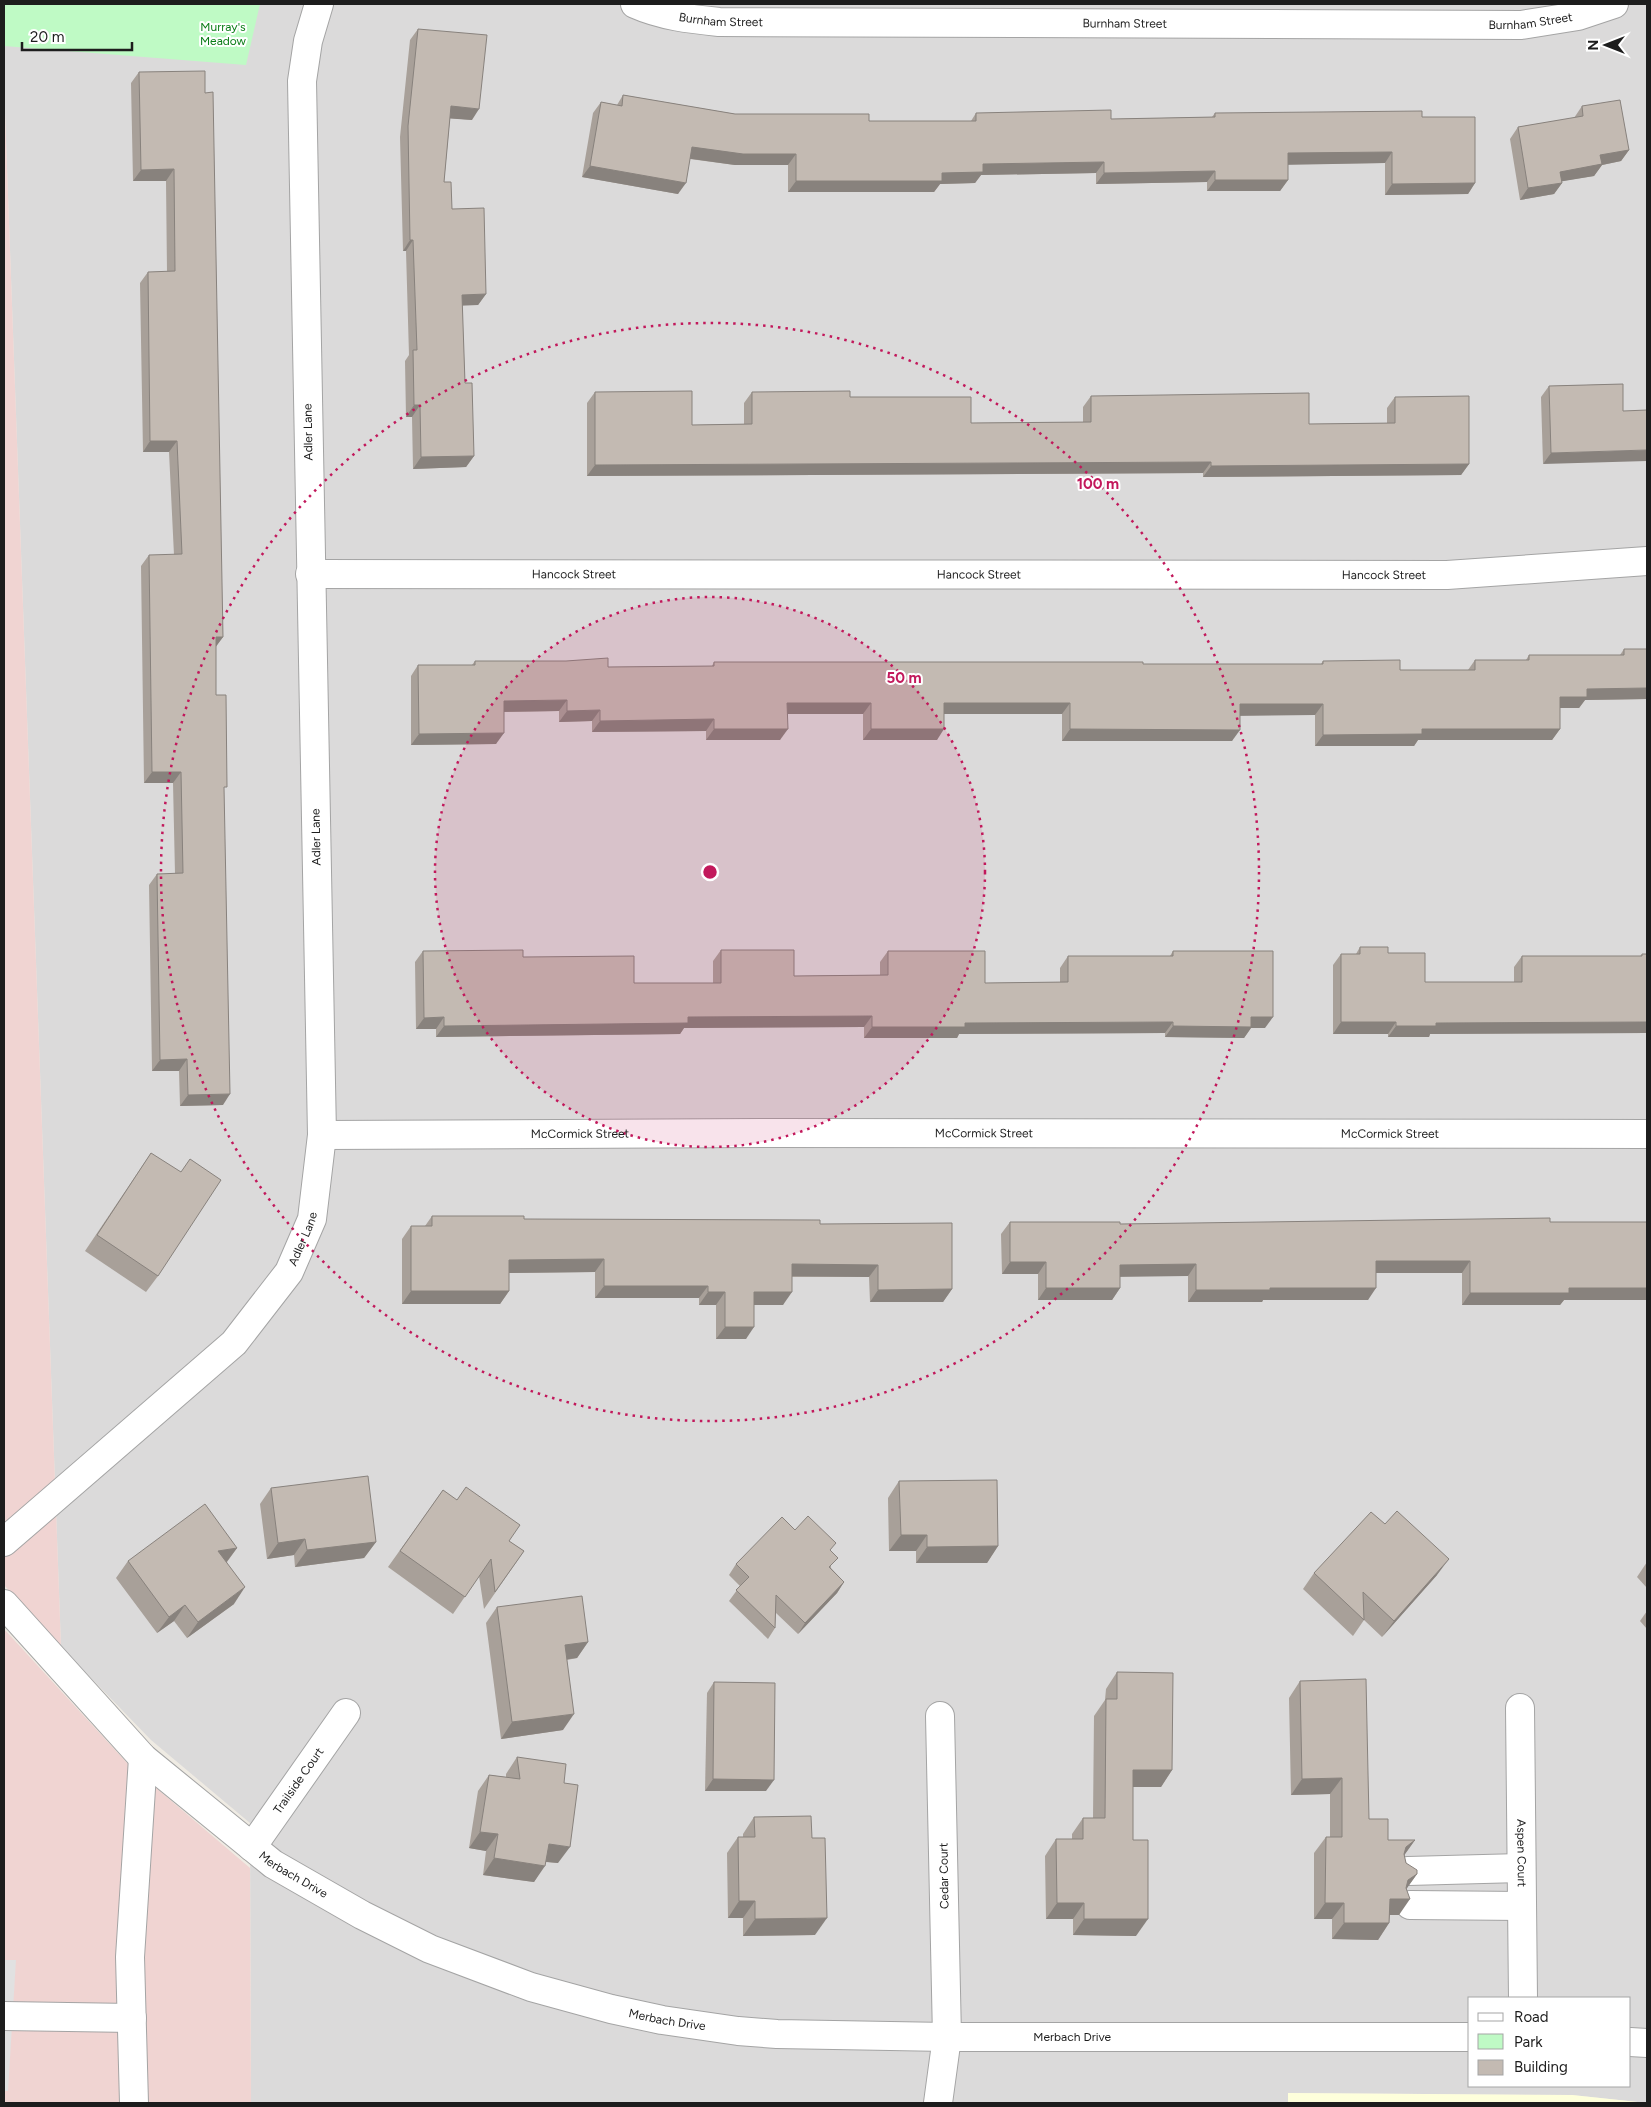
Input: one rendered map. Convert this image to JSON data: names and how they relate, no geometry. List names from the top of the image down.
{
  "streets": {
    "street": [
      "Burnham Street",
      "Adler Lane",
      "Hancock Street",
      "McCormick Street",
      "Trailside Court",
      "Aspen Court",
      "Merbach Drive",
      "Cedar Court"
    ]
  },
  "crossings": [
    ["Adler Lane", "Hancock Street"],
    ["Adler Lane", "McCormick Street"],
    ["Trailside Court", "Merbach Drive"],
    ["Merbach Drive", "Cedar Court"]
  ],
  "parks": ["Murray's Meadow"],
  "legend": ["Road", "Park", "Building"],
  "scale_bar": "20 m",
  "north": "left",
  "rings": ["100 m", "50 m"]
}
